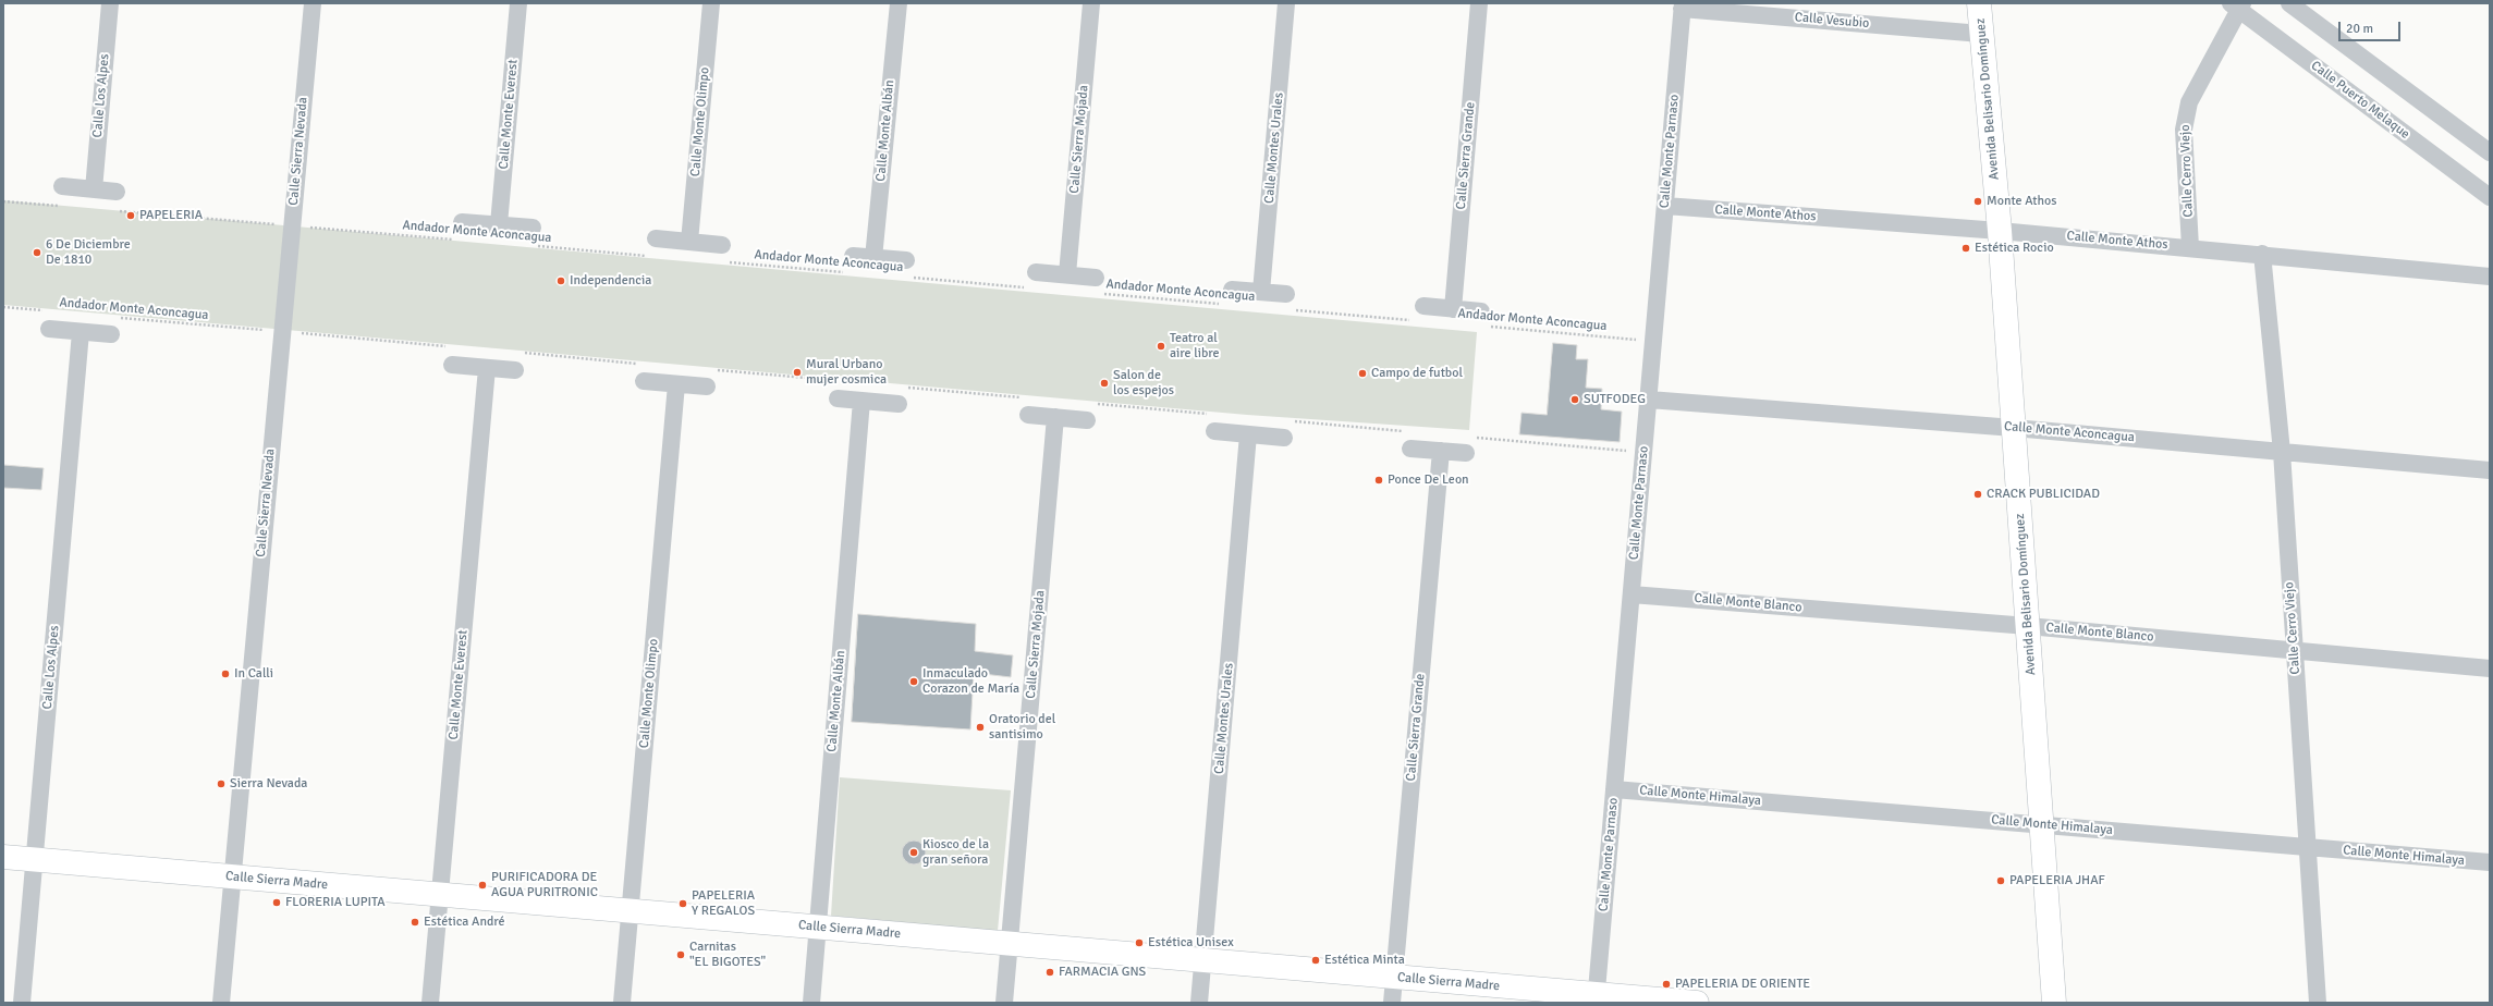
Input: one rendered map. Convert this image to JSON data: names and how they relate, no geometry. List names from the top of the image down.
{
  "streets": {
    "street": [
      "Calle Vesubio",
      "Calle Los Alpes",
      "Avenida Belisario Domínguez",
      "Calle Puerto Melaque",
      "Calle Monte Everest",
      "Calle Monte Olimpo",
      "Calle Monte Albán",
      "Calle Sierra Mojada",
      "Calle Montes Urales",
      "Calle Sierra Nevada",
      "Calle Monte Parnaso",
      "Calle Sierra Grande",
      "Calle Cerro Viejo",
      "Calle Monte Athos",
      "Calle Monte Aconcagua",
      "Calle Monte Blanco",
      "Calle Monte Himalaya",
      "Calle Sierra Madre"
    ],
    "path": ["Andador Monte Aconcagua"]
  },
  "crossings": [
    ["Calle Vesubio", "Avenida Belisario Domínguez"],
    ["Calle Vesubio", "Calle Monte Parnaso"],
    ["Calle Los Alpes", "Calle Sierra Madre"],
    ["Avenida Belisario Domínguez", "Calle Monte Athos"],
    ["Avenida Belisario Domínguez", "Calle Monte Aconcagua"],
    ["Avenida Belisario Domínguez", "Calle Monte Blanco"],
    ["Avenida Belisario Domínguez", "Calle Monte Himalaya"],
    ["Calle Puerto Melaque", "Calle Cerro Viejo"],
    ["Calle Monte Everest", "Calle Sierra Madre"],
    ["Calle Monte Olimpo", "Calle Sierra Madre"],
    ["Calle Monte Albán", "Calle Sierra Madre"],
    ["Calle Sierra Mojada", "Calle Sierra Madre"],
    ["Calle Montes Urales", "Calle Sierra Madre"],
    ["Calle Sierra Nevada", "Andador Monte Aconcagua"],
    ["Calle Sierra Nevada", "Calle Sierra Madre"],
    ["Calle Monte Parnaso", "Calle Monte Athos"],
    ["Calle Monte Parnaso", "Andador Monte Aconcagua"],
    ["Calle Monte Parnaso", "Calle Monte Aconcagua"],
    ["Calle Monte Parnaso", "Calle Monte Blanco"],
    ["Calle Monte Parnaso", "Calle Monte Himalaya"],
    ["Calle Monte Parnaso", "Calle Sierra Madre"],
    ["Calle Sierra Grande", "Calle Sierra Madre"],
    ["Calle Cerro Viejo", "Calle Monte Athos"],
    ["Calle Cerro Viejo", "Calle Monte Aconcagua"],
    ["Calle Cerro Viejo", "Calle Monte Blanco"],
    ["Calle Cerro Viejo", "Calle Monte Himalaya"]
  ],
  "places": [
    "Monte Athos",
    "PAPELERIA",
    "Estética Rocio",
    "6 De Diciembre De 1810",
    "Independencia",
    "Teatro al aire libre",
    "Mural Urbano mujer cosmica",
    "Campo de futbol",
    "Salon de los espejos",
    "SUTFODEG",
    "Ponce De Leon",
    "CRACK PUBLICIDAD",
    "In Calli",
    "Inmaculado Corazon de María",
    "Oratorio del santisimo",
    "Sierra Nevada",
    "Kiosco de la gran señora",
    "PAPELERIA JHAF",
    "PURIFICADORA DE AGUA PURITRONIC",
    "FLORERIA LUPITA",
    "PAPELERIA Y REGALOS",
    "Estética André",
    "Estética Unisex",
    "Carnitas \"EL BIGOTES\"",
    "Estética Minta",
    "FARMACIA GNS",
    "PAPELERIA DE ORIENTE"
  ],
  "scale_bar": "20 m"
}
